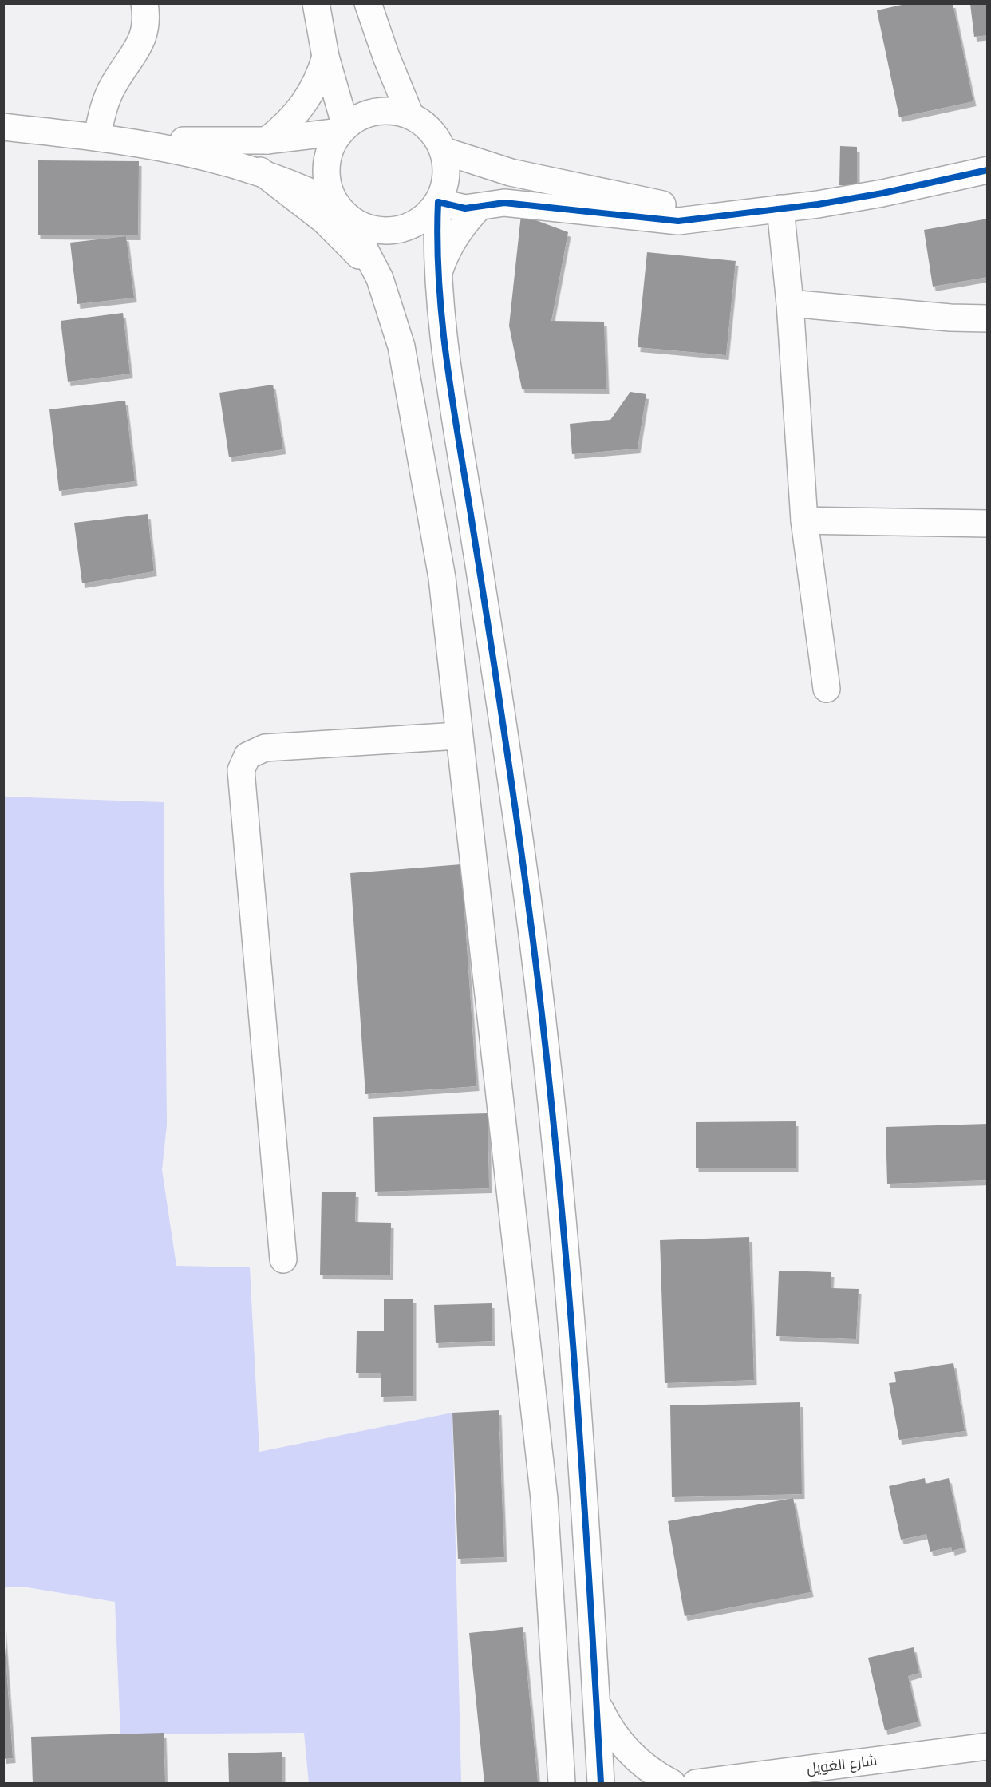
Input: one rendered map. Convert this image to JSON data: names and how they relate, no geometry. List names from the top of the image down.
{
  "streets": {
    "street": ["شارع الغويل"]
  }
}
